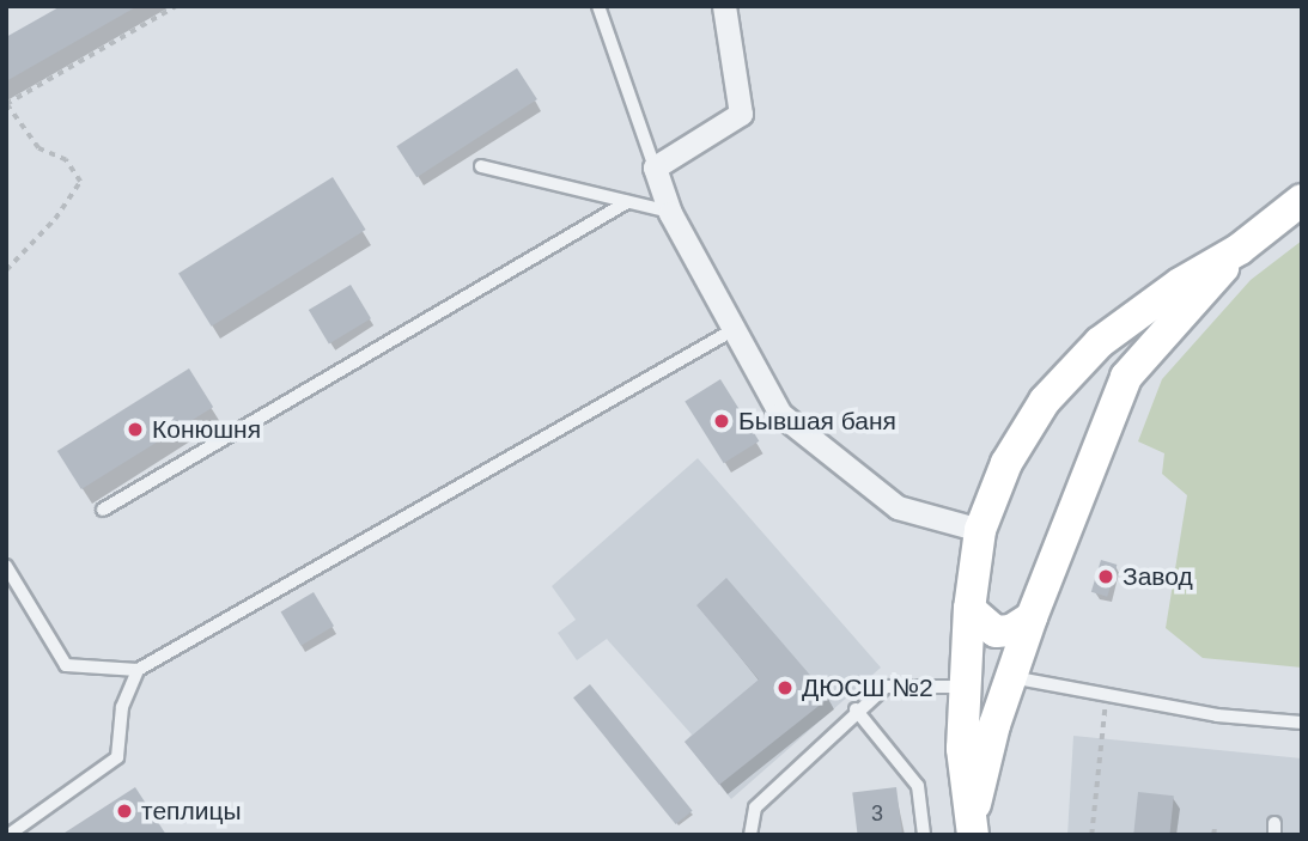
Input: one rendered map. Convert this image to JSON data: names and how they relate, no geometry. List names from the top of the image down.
{
  "places": [
    "Бывшая баня",
    "Конюшня",
    "Завод",
    "ДЮСШ №2",
    "теплицы"
  ],
  "house_numbers": ["3"]
}
